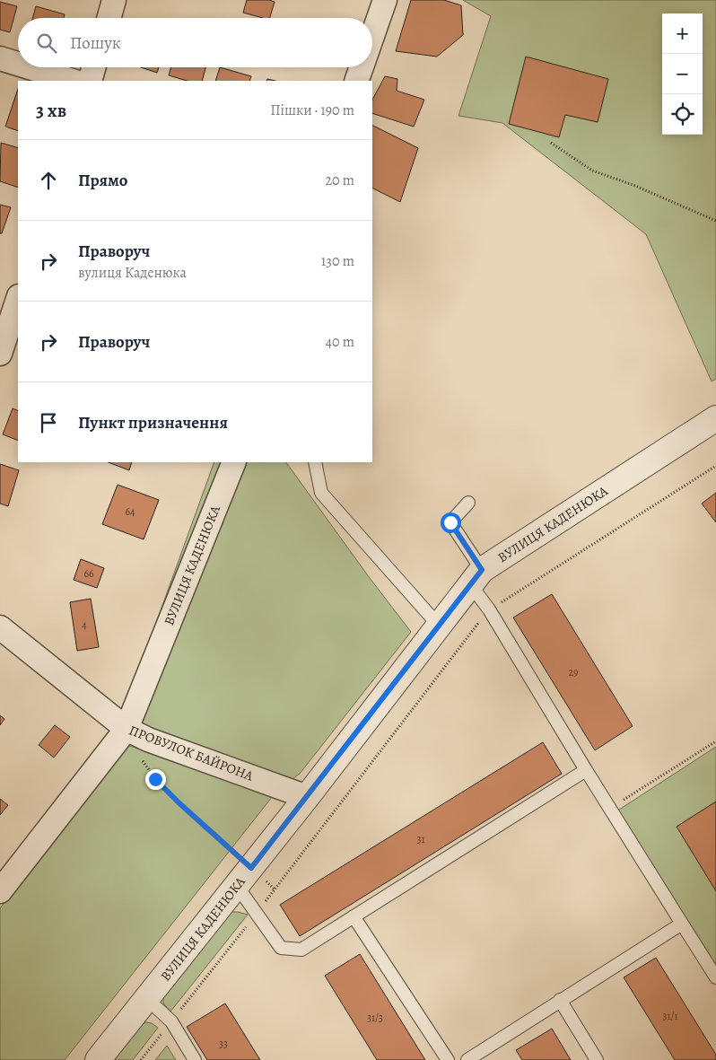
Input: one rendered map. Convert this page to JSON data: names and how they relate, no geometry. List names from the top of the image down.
{
  "streets": {
    "street": ["ВУЛИЦЯ КАДЕНЮКА", "ПРОВУЛОК БАЙРОНА"]
  },
  "crossings": [
    ["ВУЛИЦЯ КАДЕНЮКА", "ПРОВУЛОК БАЙРОНА"]
  ],
  "house_numbers": [
    "64",
    "66",
    "4",
    "29",
    "31",
    "31/1",
    "31/3",
    "33"
  ],
  "page": {
    "map_buttons": ["+", "−"],
    "search": "Пошук",
    "heading": ["3 хв", "Пішки · 190 m"],
    "list": [
      ["Прямо", "20 m"],
      ["Праворуч", "вулиця Каденюка", "130 m"],
      ["Праворуч", "40 m"],
      "Пункт призначення"
    ]
  }
}
